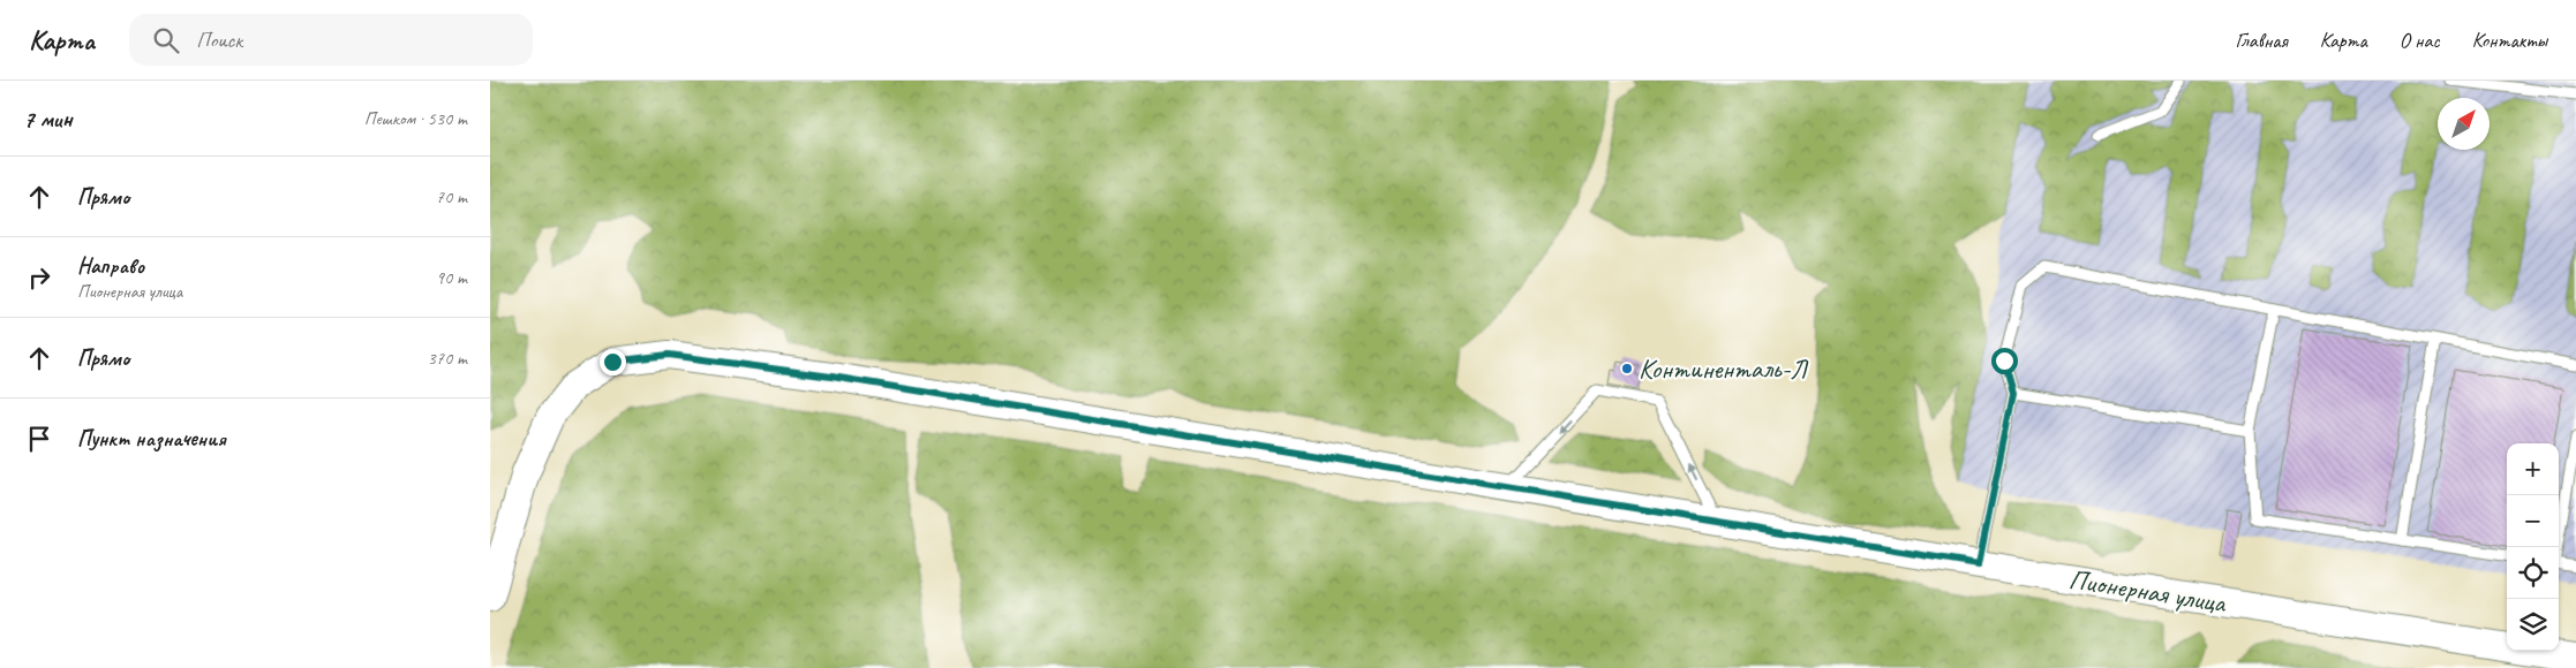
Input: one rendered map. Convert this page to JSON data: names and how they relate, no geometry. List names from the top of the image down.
{
  "streets": {
    "main road": ["Пионерная улица"]
  },
  "places": ["Континенталь-Л"],
  "north": "top right",
  "page": {
    "header": "Карта",
    "search": "Поиск",
    "nav": [
      "Главная",
      "Карта",
      "О нас",
      "Контакты"
    ],
    "heading": ["7 мин", "Пешком · 530 m"],
    "list": [
      ["Прямо", "70 m"],
      ["Направо", "Пионерная улица", "90 m"],
      ["Прямо", "370 m"],
      "Пункт назначения"
    ],
    "map_buttons": ["+", "−"]
  }
}
